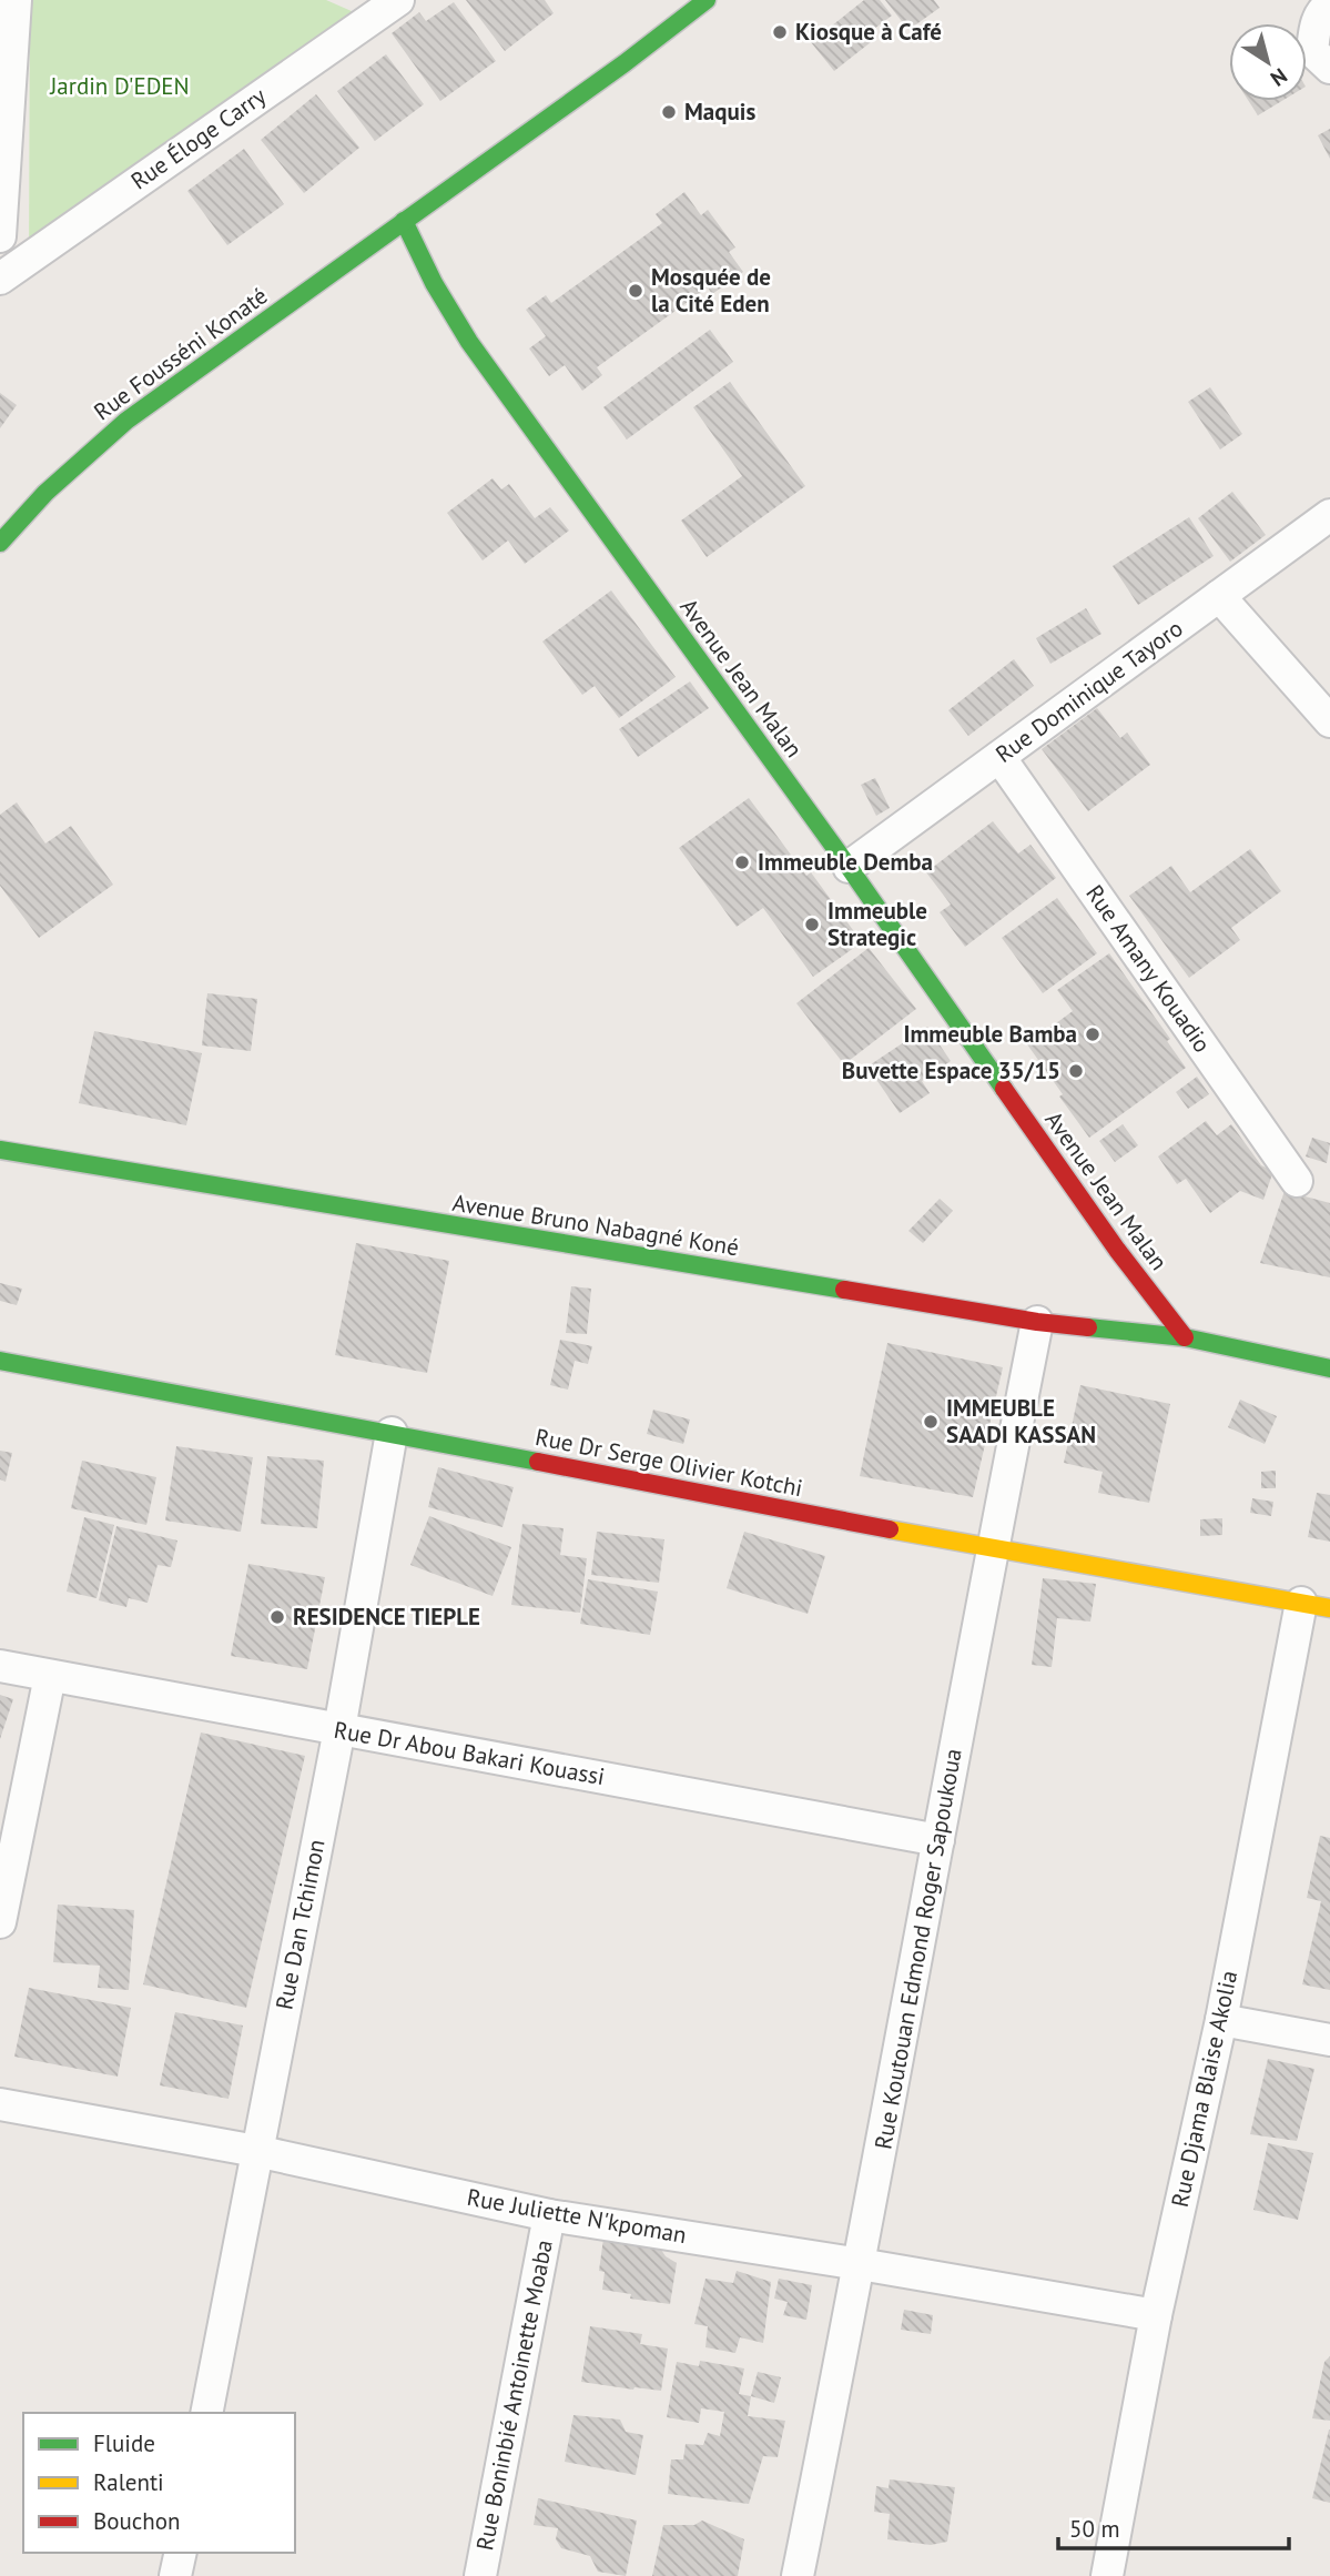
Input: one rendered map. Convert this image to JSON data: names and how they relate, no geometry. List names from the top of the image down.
{
  "streets": {
    "main road": [
      "Rue Fousséni Konaté",
      "Avenue Jean Malan",
      "Avenue Bruno Nabagné Koné",
      "Rue Dr Serge Olivier Kotchi"
    ],
    "street": [
      "Rue Éloge Carry",
      "Rue Dominique Tayoro",
      "Rue Amany Kouadio",
      "Rue Dr Abou Bakari Kouassi",
      "Rue Dan Tchimon",
      "Rue Koutouan Edmond Roger Sapoukoua",
      "Rue Djama Blaise Akolia",
      "Rue Juliette N'kpoman",
      "Rue Boninbié Antoinette Moaba"
    ]
  },
  "crossings": [
    ["Rue Fousséni Konaté", "Avenue Jean Malan"],
    ["Avenue Jean Malan", "Rue Dominique Tayoro"],
    ["Avenue Jean Malan", "Avenue Bruno Nabagné Koné"],
    ["Rue Dominique Tayoro", "Rue Amany Kouadio"],
    ["Avenue Bruno Nabagné Koné", "Rue Koutouan Edmond Roger Sapoukoua"],
    ["Rue Dr Serge Olivier Kotchi", "Rue Dan Tchimon"],
    ["Rue Dr Serge Olivier Kotchi", "Rue Koutouan Edmond Roger Sapoukoua"],
    ["Rue Dr Serge Olivier Kotchi", "Rue Djama Blaise Akolia"],
    ["Rue Dr Abou Bakari Kouassi", "Rue Dan Tchimon"],
    ["Rue Dr Abou Bakari Kouassi", "Rue Koutouan Edmond Roger Sapoukoua"],
    ["Rue Dan Tchimon", "Rue Juliette N'kpoman"],
    ["Rue Koutouan Edmond Roger Sapoukoua", "Rue Juliette N'kpoman"],
    ["Rue Djama Blaise Akolia", "Rue Juliette N'kpoman"],
    ["Rue Juliette N'kpoman", "Rue Boninbié Antoinette Moaba"]
  ],
  "parks": ["Jardin D'EDEN"],
  "places": [
    "Kiosque à Café",
    "Maquis",
    "Mosquée de la Cité Eden",
    "Immeuble Demba",
    "Immeuble Strategic",
    "Immeuble Bamba",
    "Buvette Espace 35/15",
    "IMMEUBLE SAADI KASSAN",
    "RESIDENCE TIEPLE"
  ],
  "legend": ["Fluide", "Ralenti", "Bouchon"],
  "scale_bar": "50 m",
  "north": "bottom right"
}
